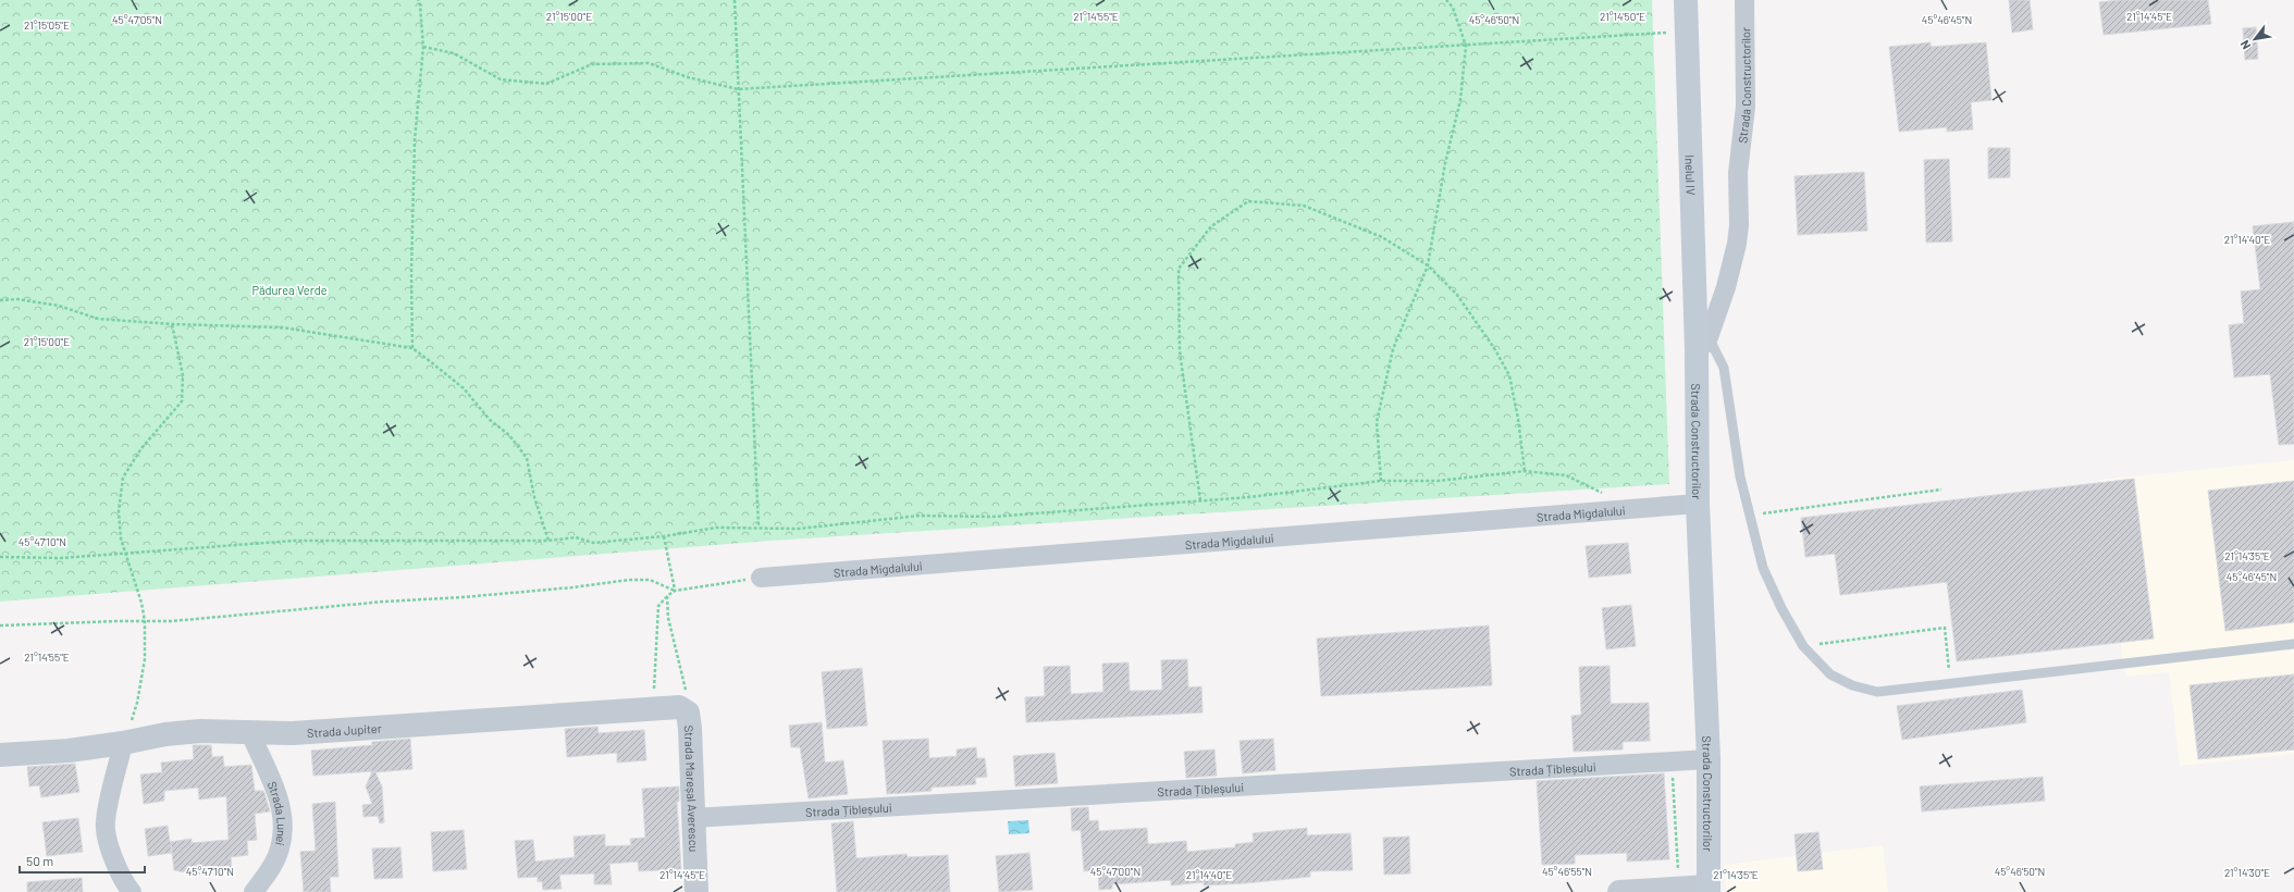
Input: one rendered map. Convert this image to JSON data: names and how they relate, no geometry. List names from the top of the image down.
{
  "streets": {
    "main road": ["Strada Constructorilor", "Inelul IV"],
    "street": [
      "Strada Migdalului",
      "Strada Jupiter",
      "Strada Țibleșului",
      "Strada Mareșal Averescu",
      "Strada Lunei"
    ]
  },
  "crossings": [
    ["Strada Constructorilor", "Inelul IV"],
    ["Strada Constructorilor", "Strada Migdalului"],
    ["Strada Constructorilor", "Strada Țibleșului"],
    ["Strada Jupiter", "Strada Mareșal Averescu"],
    ["Strada Jupiter", "Strada Lunei"],
    ["Strada Țibleșului", "Strada Mareșal Averescu"]
  ],
  "parks": ["Pădurea Verde"],
  "scale_bar": "50 m",
  "north": "bottom left",
  "coordinates": [
    "21°15'00\"E",
    "21°14'55\"E",
    "21°14'50\"E",
    "21°14'45\"E",
    "45°46'45\"N",
    "45°47'05\"N",
    "45°46'50\"N",
    "21°15'05\"E",
    "21°14'40\"E",
    "45°47'10\"N",
    "21°14'35\"E",
    "45°47'00\"N",
    "45°46'55\"N",
    "21°14'30\"E"
  ]
}
